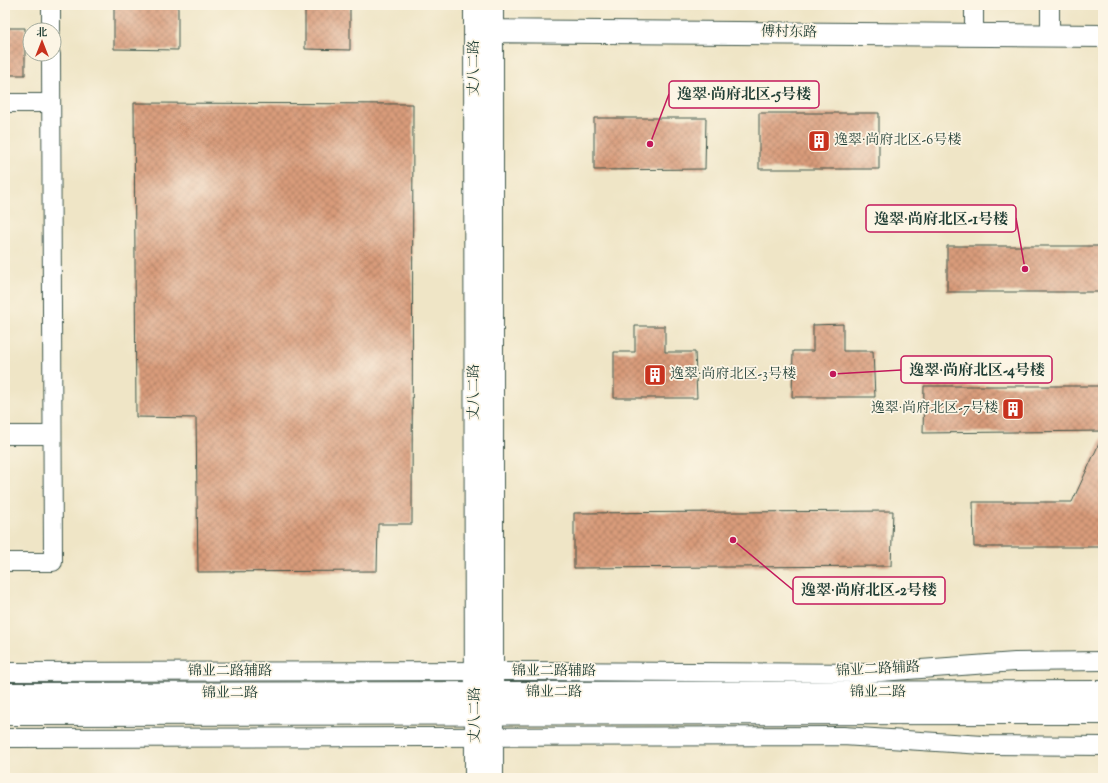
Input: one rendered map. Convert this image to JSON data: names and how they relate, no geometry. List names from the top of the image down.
{
  "streets": {
    "main road": ["傅村东路", "丈八二路", "锦业二路"],
    "street": ["锦业二路辅路"]
  },
  "crossings": [
    ["傅村东路", "丈八二路"],
    ["丈八二路", "锦业二路辅路"],
    ["丈八二路", "锦业二路"]
  ],
  "places": {
    "building": ["逸翠·尚府北区-6号楼", "逸翠·尚府北区-3号楼", "逸翠·尚府北区-7号楼"],
    "other": [
      "逸翠·尚府北区-5号楼",
      "逸翠·尚府北区-1号楼",
      "逸翠·尚府北区-4号楼",
      "逸翠·尚府北区-2号楼"
    ]
  },
  "north": "top"
}
